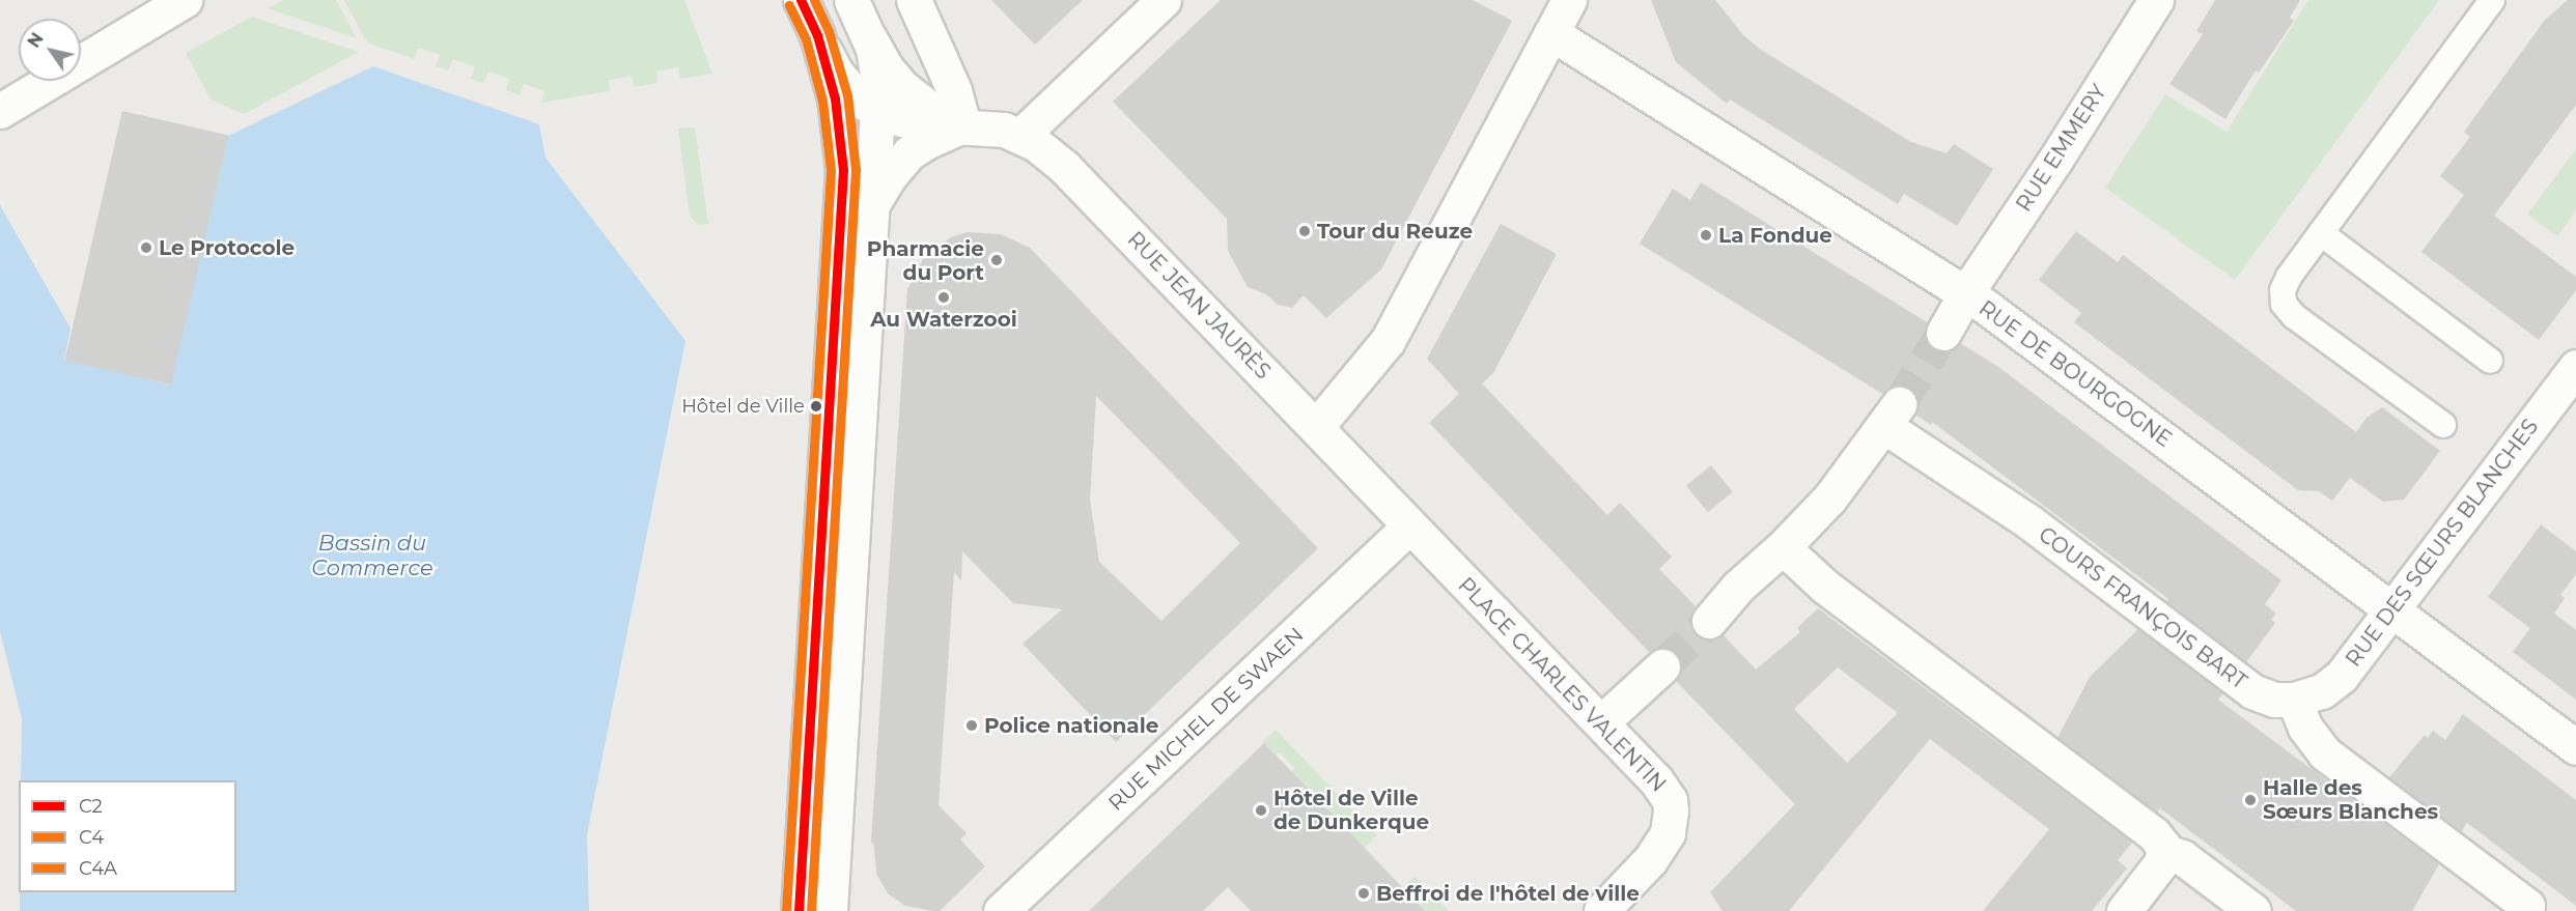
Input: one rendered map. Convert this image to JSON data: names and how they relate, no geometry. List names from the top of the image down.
{
  "streets": {
    "street": [
      "RUE EMMERY",
      "RUE JEAN JAURÈS",
      "RUE DE BOURGOGNE",
      "RUE DES SŒURS BLANCHES",
      "COURS FRANÇOIS BART",
      "PLACE CHARLES VALENTIN",
      "RUE MICHEL DE SWAEN"
    ]
  },
  "crossings": [
    ["RUE EMMERY", "RUE DE BOURGOGNE"],
    ["RUE JEAN JAURÈS", "PLACE CHARLES VALENTIN"],
    ["RUE JEAN JAURÈS", "RUE MICHEL DE SWAEN"],
    ["RUE DE BOURGOGNE", "RUE DES SŒURS BLANCHES"],
    ["RUE DES SŒURS BLANCHES", "COURS FRANÇOIS BART"],
    ["PLACE CHARLES VALENTIN", "RUE MICHEL DE SWAEN"]
  ],
  "water": ["Bassin du Commerce"],
  "places": [
    "Tour du Reuze",
    "La Fondue",
    "Le Protocole",
    "Pharmacie du Port",
    "Au Waterzooi",
    "Hôtel de Ville",
    "Police nationale",
    "Halle des Sœurs Blanches",
    "Hôtel de Ville de Dunkerque",
    "Beffroi de l'hôtel de ville"
  ],
  "lines": ["transit line C2", "transit line C4", "transit line C4A"],
  "legend": ["C2", "C4", "C4A"],
  "north": "top left"
}
